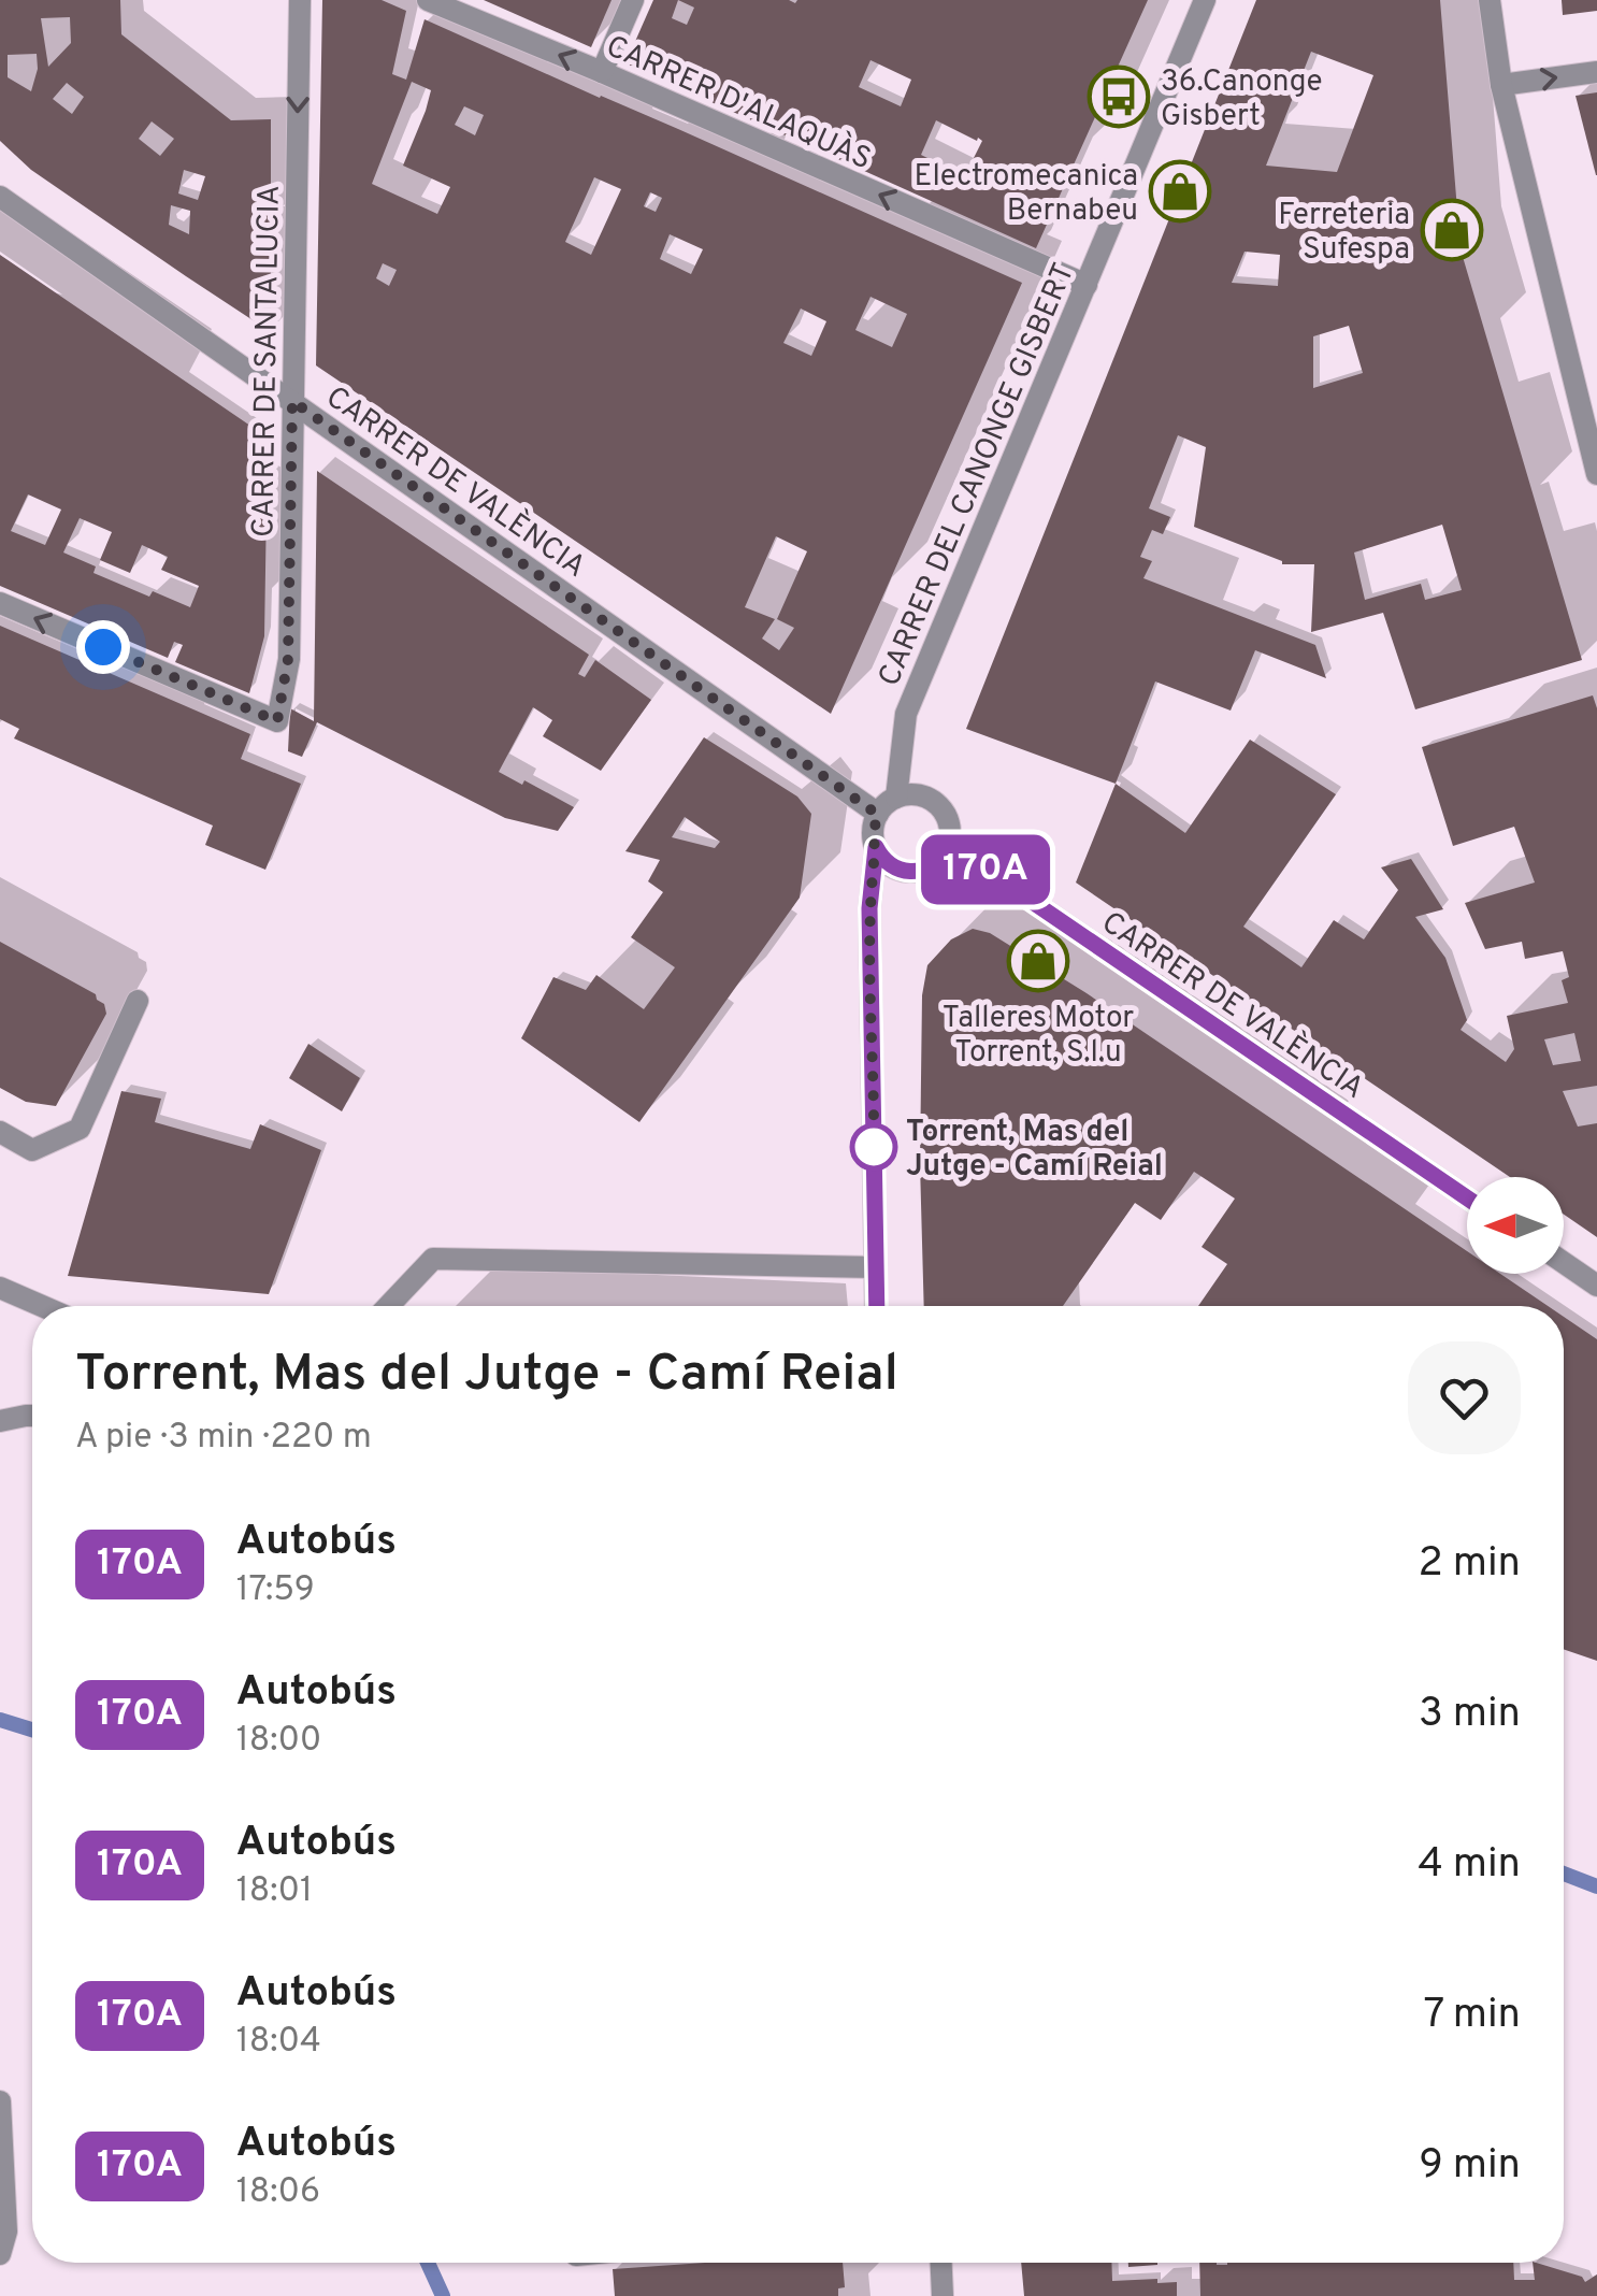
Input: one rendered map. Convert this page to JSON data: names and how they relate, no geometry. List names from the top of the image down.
{
  "streets": {
    "street": [
      "CARRER D'ALAQUÀS",
      "CARRER DE SANTA LUCIA",
      "CARRER DEL CANONGE GISBERT",
      "CARRER DE VALÈNCIA"
    ]
  },
  "crossings": [
    ["CARRER D'ALAQUÀS", "CARRER DEL CANONGE GISBERT"],
    ["CARRER DE SANTA LUCIA", "CARRER DE VALÈNCIA"],
    ["CARRER DEL CANONGE GISBERT", "CARRER DE VALÈNCIA"]
  ],
  "one_way": ["CARRER D'ALAQUÀS"],
  "places": {
    "bus stop": ["36.Canonge Gisbert"],
    "shop": ["Electromecanica Bernabeu", "Ferreteria Sufespa", "Talleres Motor Torrent, S.l.u"],
    "other": ["Torrent, Mas del Jutge - Camí Reial"]
  },
  "lines": ["bus line 170A"],
  "north": "left",
  "page": {
    "on_map": "170A",
    "heading": ["Torrent, Mas del Jutge - Camí Reial", "A pie · 3 min · 220 m"],
    "list": [
      {
        "mark": "170A",
        "name": "Autobús",
        "note": "17:59",
        "value": "2 min"
      },
      {
        "mark": "170A",
        "name": "Autobús",
        "note": "18:00",
        "value": "3 min"
      },
      {
        "mark": "170A",
        "name": "Autobús",
        "note": "18:01",
        "value": "4 min"
      },
      {
        "mark": "170A",
        "name": "Autobús",
        "note": "18:04",
        "value": "7 min"
      },
      {
        "mark": "170A",
        "name": "Autobús",
        "note": "18:06",
        "value": "9 min"
      }
    ]
  }
}
